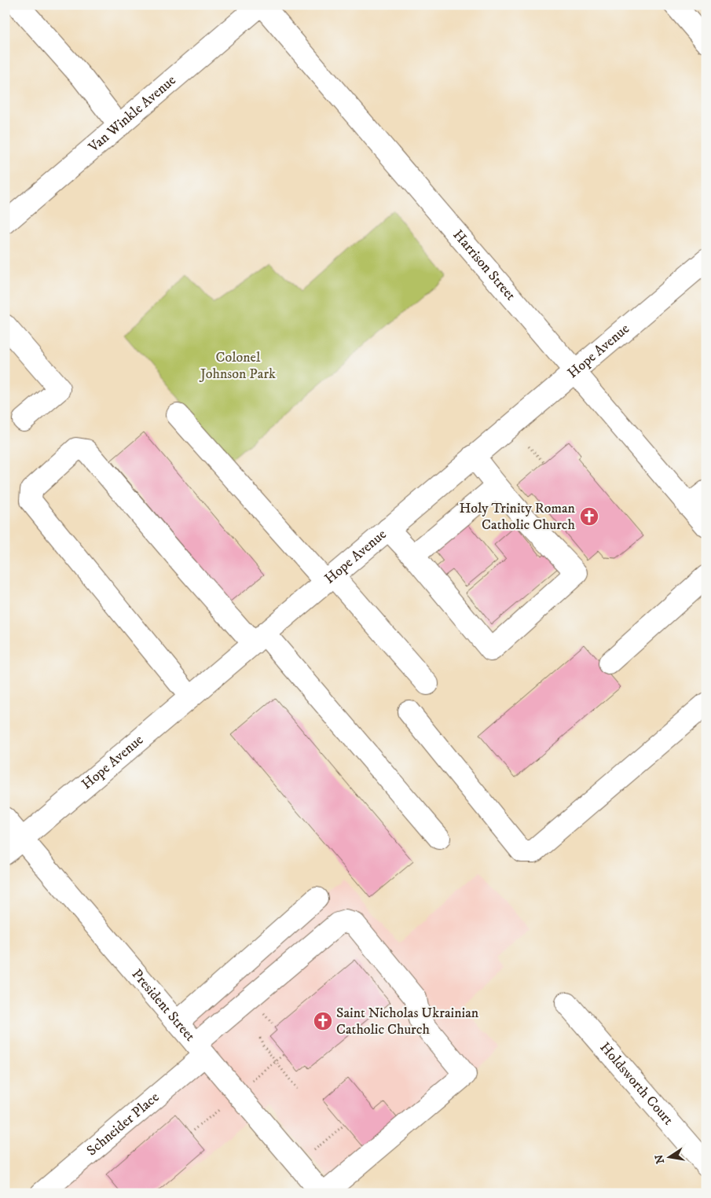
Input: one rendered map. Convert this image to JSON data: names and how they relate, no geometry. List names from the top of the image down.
{
  "streets": {
    "street": [
      "Van Winkle Avenue",
      "Harrison Street",
      "Hope Avenue",
      "President Street",
      "Holdsworth Court",
      "Schneider Place"
    ]
  },
  "crossings": [
    ["Van Winkle Avenue", "Harrison Street"],
    ["Harrison Street", "Hope Avenue"],
    ["Hope Avenue", "President Street"],
    ["President Street", "Schneider Place"]
  ],
  "parks": ["Colonel Johnson Park"],
  "places": {
    "church": ["Holy Trinity Roman Catholic Church", "Saint Nicholas Ukrainian Catholic Church"]
  },
  "north": "left"
}
